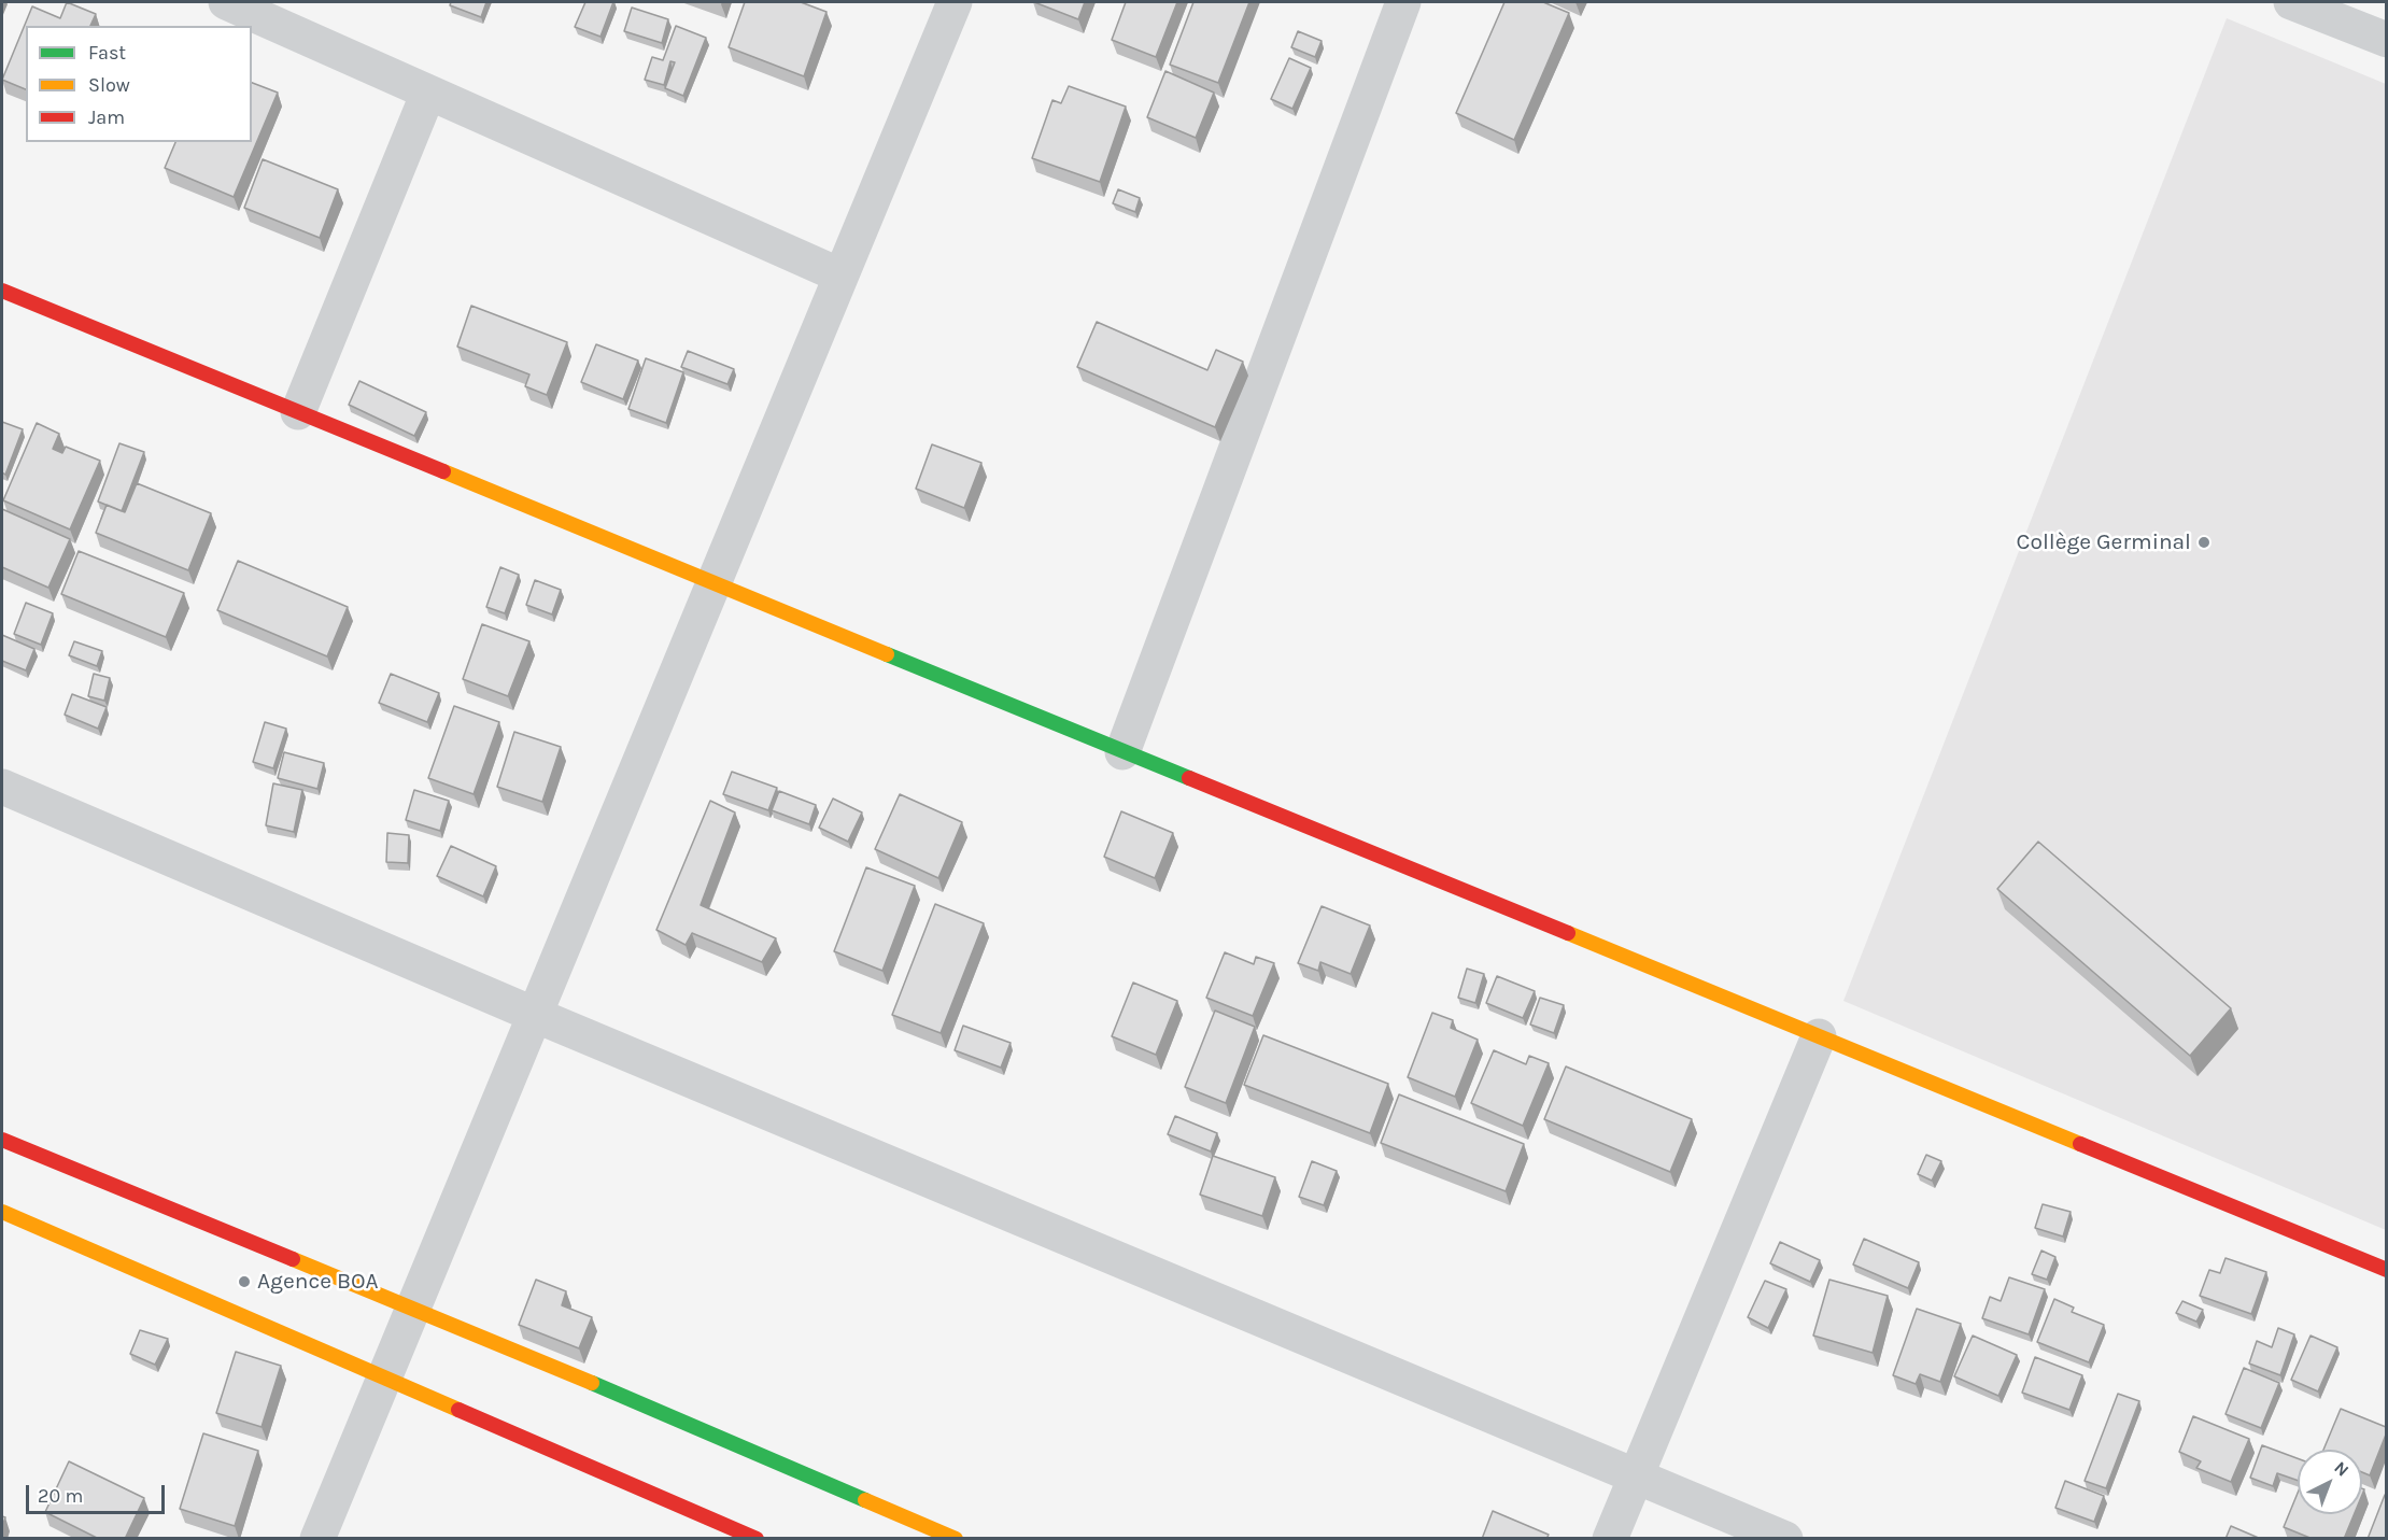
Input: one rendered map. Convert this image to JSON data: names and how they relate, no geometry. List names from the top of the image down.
{
  "places": ["Collège Germinal", "Agence BOA"],
  "legend": ["Fast", "Slow", "Jam"],
  "scale_bar": "20 m",
  "north": "top right"
}
